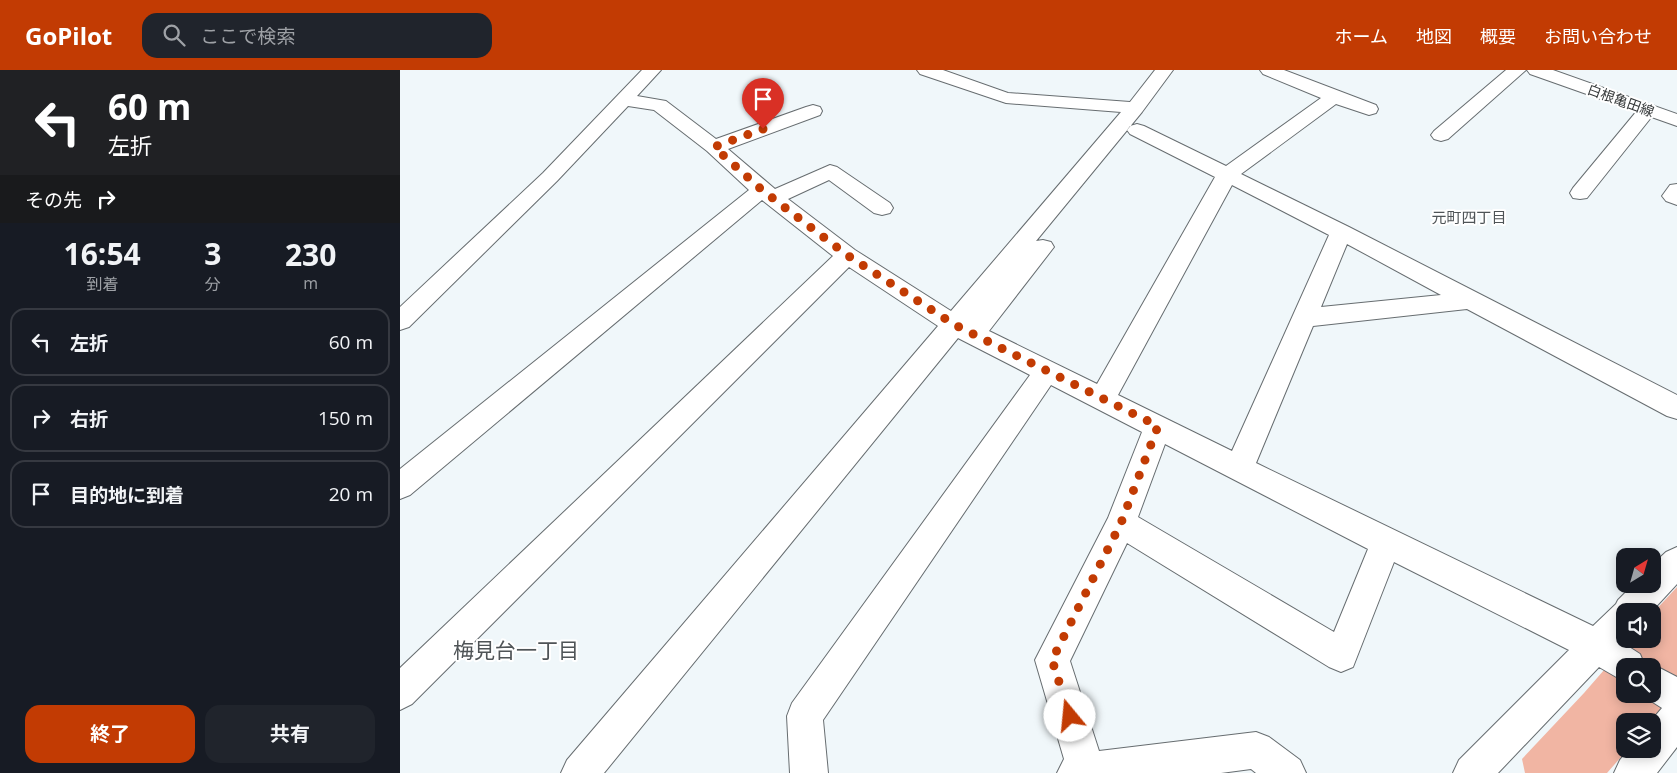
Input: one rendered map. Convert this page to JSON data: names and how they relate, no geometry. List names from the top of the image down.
{
  "streets": {
    "street": ["白根亀田線"]
  },
  "districts": ["元町四丁目", "梅見台一丁目"],
  "north": "top right",
  "page": {
    "header": "GoPilot",
    "search": "ここで検索",
    "nav": [
      "ホーム",
      "地図",
      "概要",
      "お問い合わせ"
    ],
    "turn": ["60 m", "左折"],
    "then": "その先",
    "eta": [
      "16:54",
      "到着",
      "3",
      "分",
      "230",
      "m"
    ],
    "list": [
      {
        "name": "左折",
        "value": "60 m"
      },
      {
        "name": "右折",
        "value": "150 m"
      },
      {
        "name": "目的地に到着",
        "value": "20 m"
      }
    ],
    "buttons": ["終了", "共有"]
  }
}
